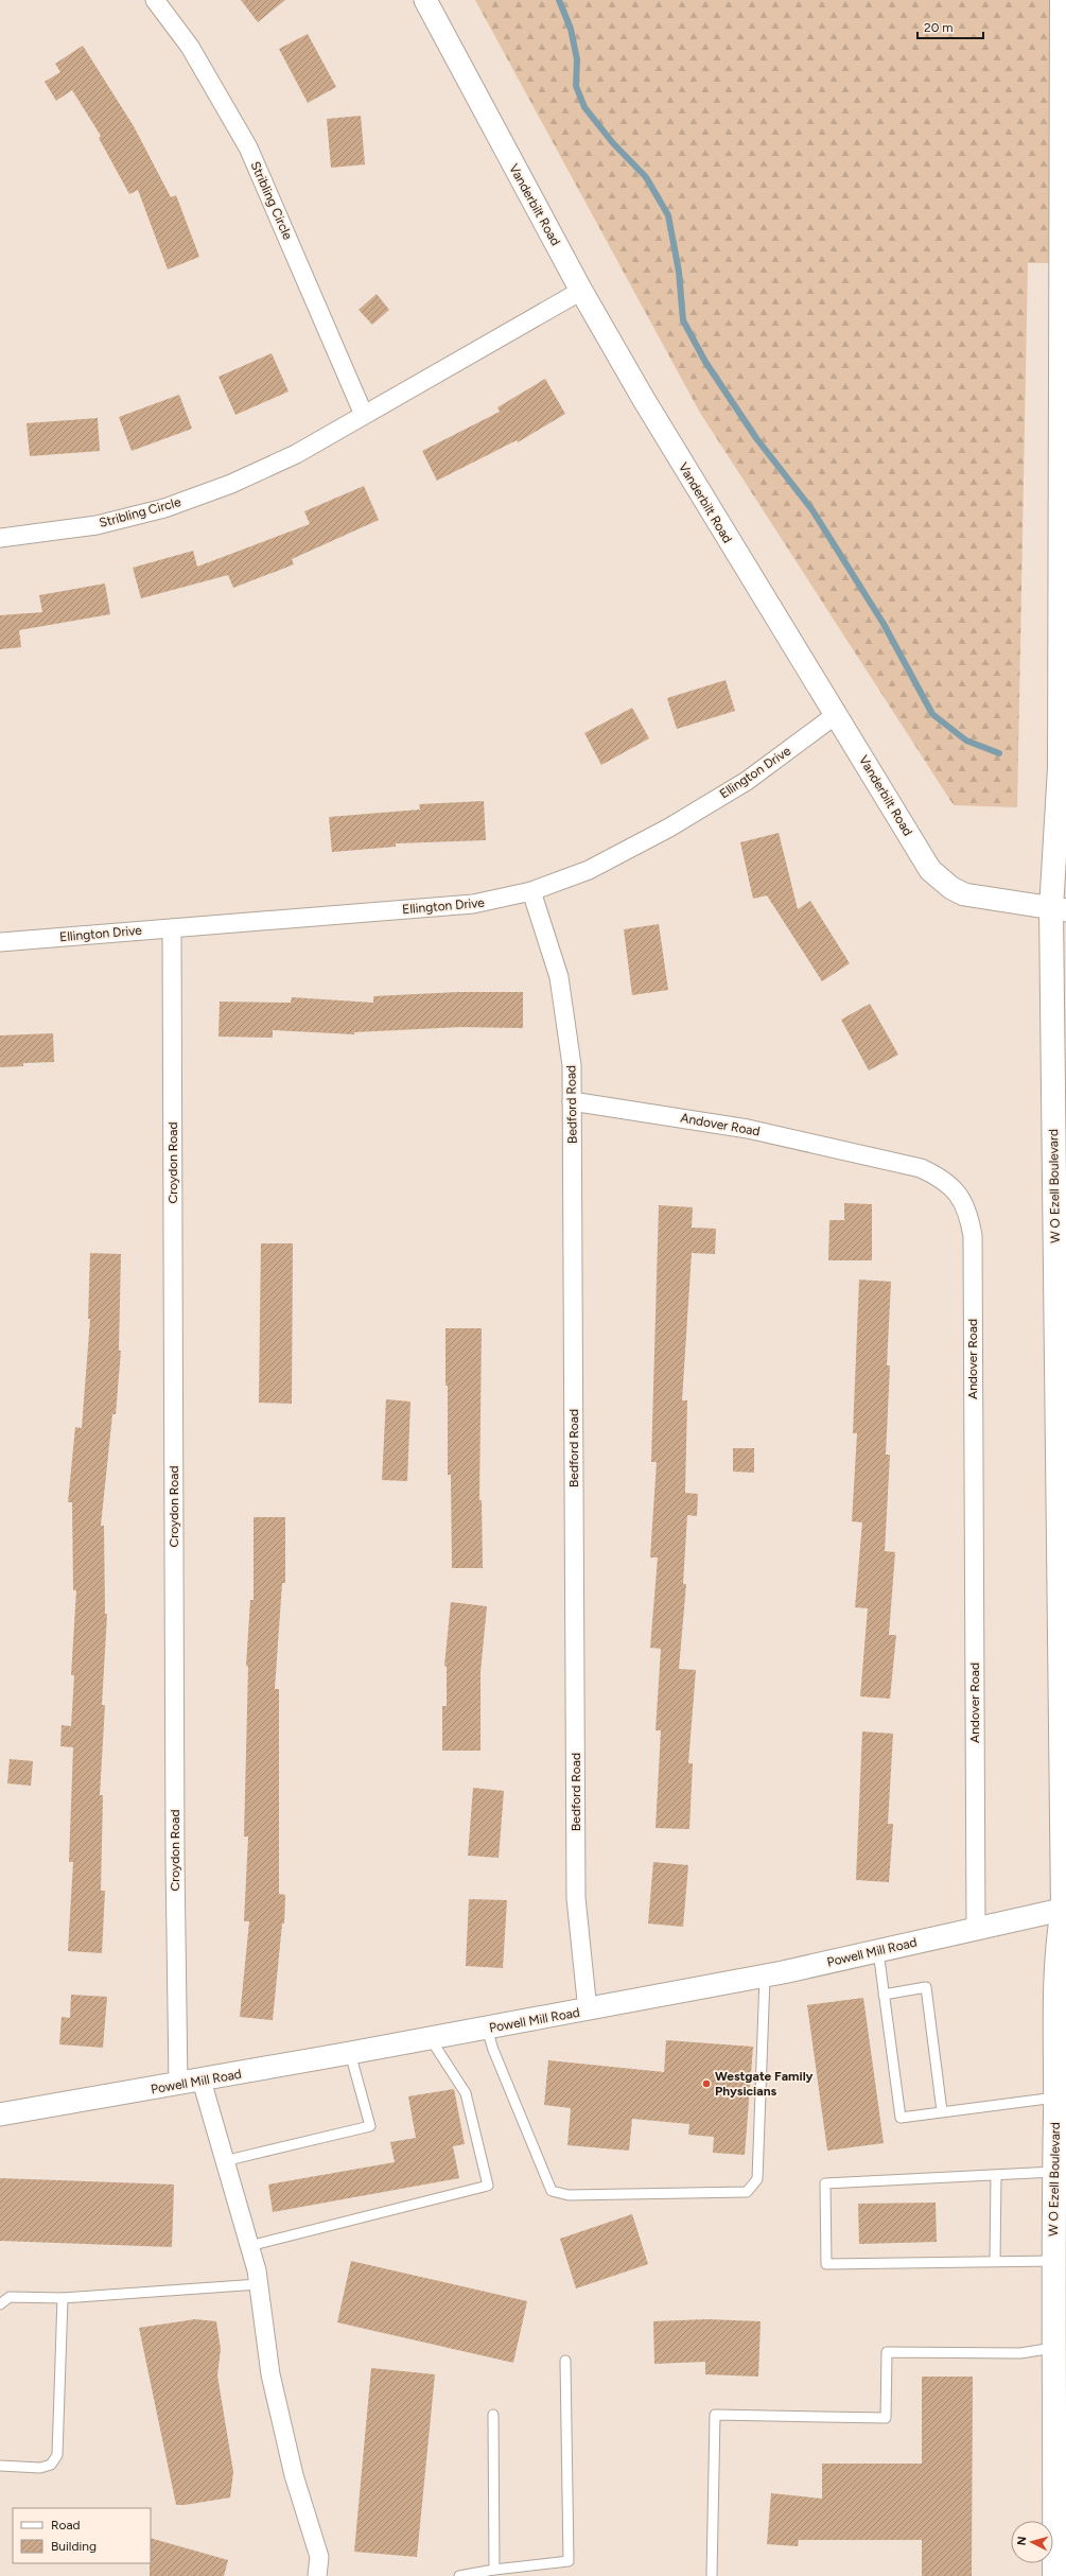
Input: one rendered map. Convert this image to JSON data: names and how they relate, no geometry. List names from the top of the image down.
{
  "streets": {
    "main road": ["W O Ezell Boulevard"],
    "street": [
      "Stribling Circle",
      "Vanderbilt Road",
      "Ellington Drive",
      "Bedford Road",
      "Andover Road",
      "Croydon Road",
      "Powell Mill Road"
    ]
  },
  "crossings": [
    ["Stribling Circle", "Vanderbilt Road"],
    ["Vanderbilt Road", "Ellington Drive"],
    ["Vanderbilt Road", "W O Ezell Boulevard"],
    ["Ellington Drive", "Bedford Road"],
    ["Ellington Drive", "Croydon Road"],
    ["Bedford Road", "Andover Road"],
    ["Bedford Road", "Powell Mill Road"],
    ["Andover Road", "Powell Mill Road"],
    ["Croydon Road", "Powell Mill Road"],
    ["W O Ezell Boulevard", "Powell Mill Road"]
  ],
  "places": ["Westgate Family Physicians"],
  "legend": ["Road", "Building"],
  "scale_bar": "20 m",
  "north": "left"
}
